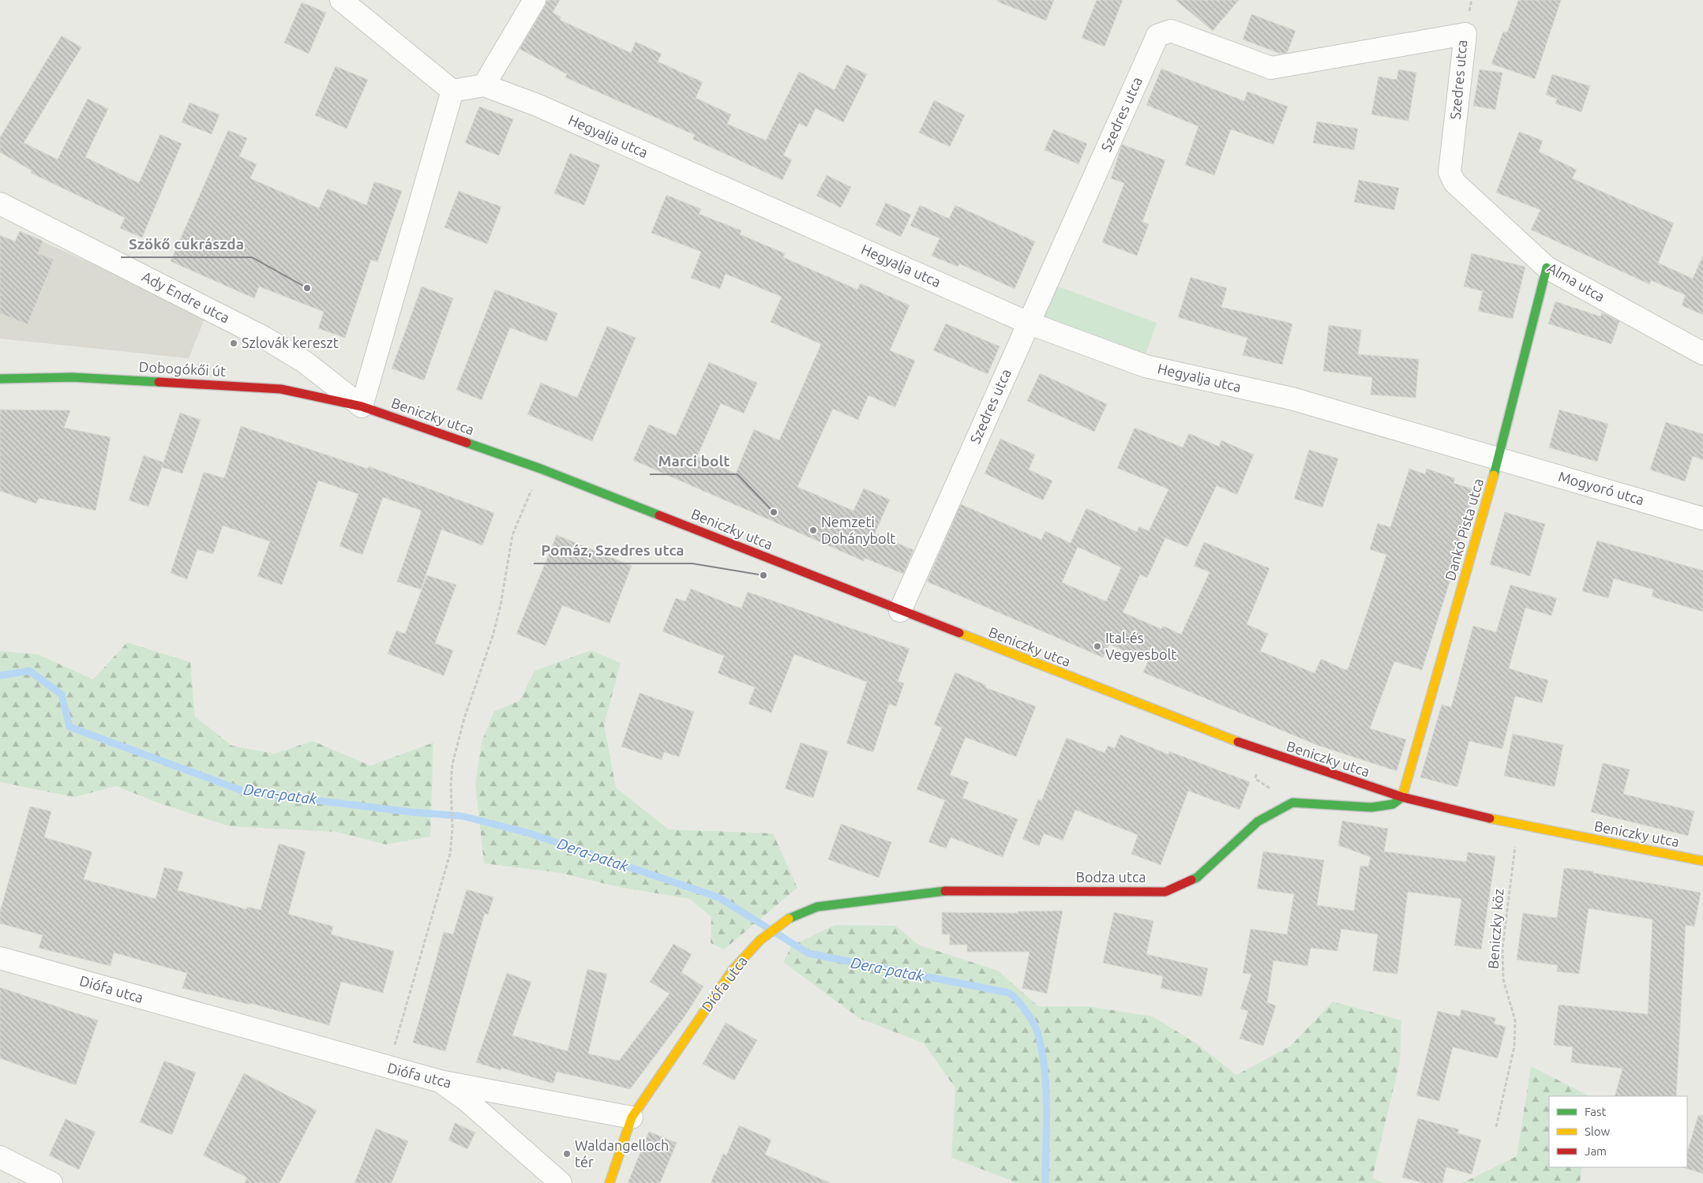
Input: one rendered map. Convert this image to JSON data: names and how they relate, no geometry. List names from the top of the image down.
{
  "streets": {
    "main road": [
      "Dobogókői út",
      "Beniczky utca",
      "Dankó Pista utca",
      "Bodza utca",
      "Diófa utca"
    ],
    "street": [
      "Szedres utca",
      "Hegyalja utca",
      "Alma utca",
      "Ady Endre utca",
      "Mogyoró utca"
    ],
    "path": ["Beniczky köz"]
  },
  "crossings": [
    ["Szedres utca", "Hegyalja utca"],
    ["Szedres utca", "Alma utca"],
    ["Szedres utca", "Beniczky utca"],
    ["Hegyalja utca", "Mogyoró utca"],
    ["Hegyalja utca", "Dankó Pista utca"],
    ["Alma utca", "Dankó Pista utca"],
    ["Ady Endre utca", "Dobogókői út"],
    ["Ady Endre utca", "Beniczky utca"],
    ["Dobogókői út", "Beniczky utca"],
    ["Beniczky utca", "Dankó Pista utca"],
    ["Beniczky utca", "Beniczky köz"],
    ["Mogyoró utca", "Dankó Pista utca"],
    ["Bodza utca", "Diófa utca"]
  ],
  "water": ["Dera-patak"],
  "places": [
    "Szökő cukrászda",
    "Szlovák kereszt",
    "Marci bolt",
    "Nemzeti Dohánybolt",
    "Pomáz, Szedres utca",
    "Ital-és Vegyesbolt",
    "Waldangelloch tér"
  ],
  "legend": ["Fast", "Slow", "Jam"]
}
